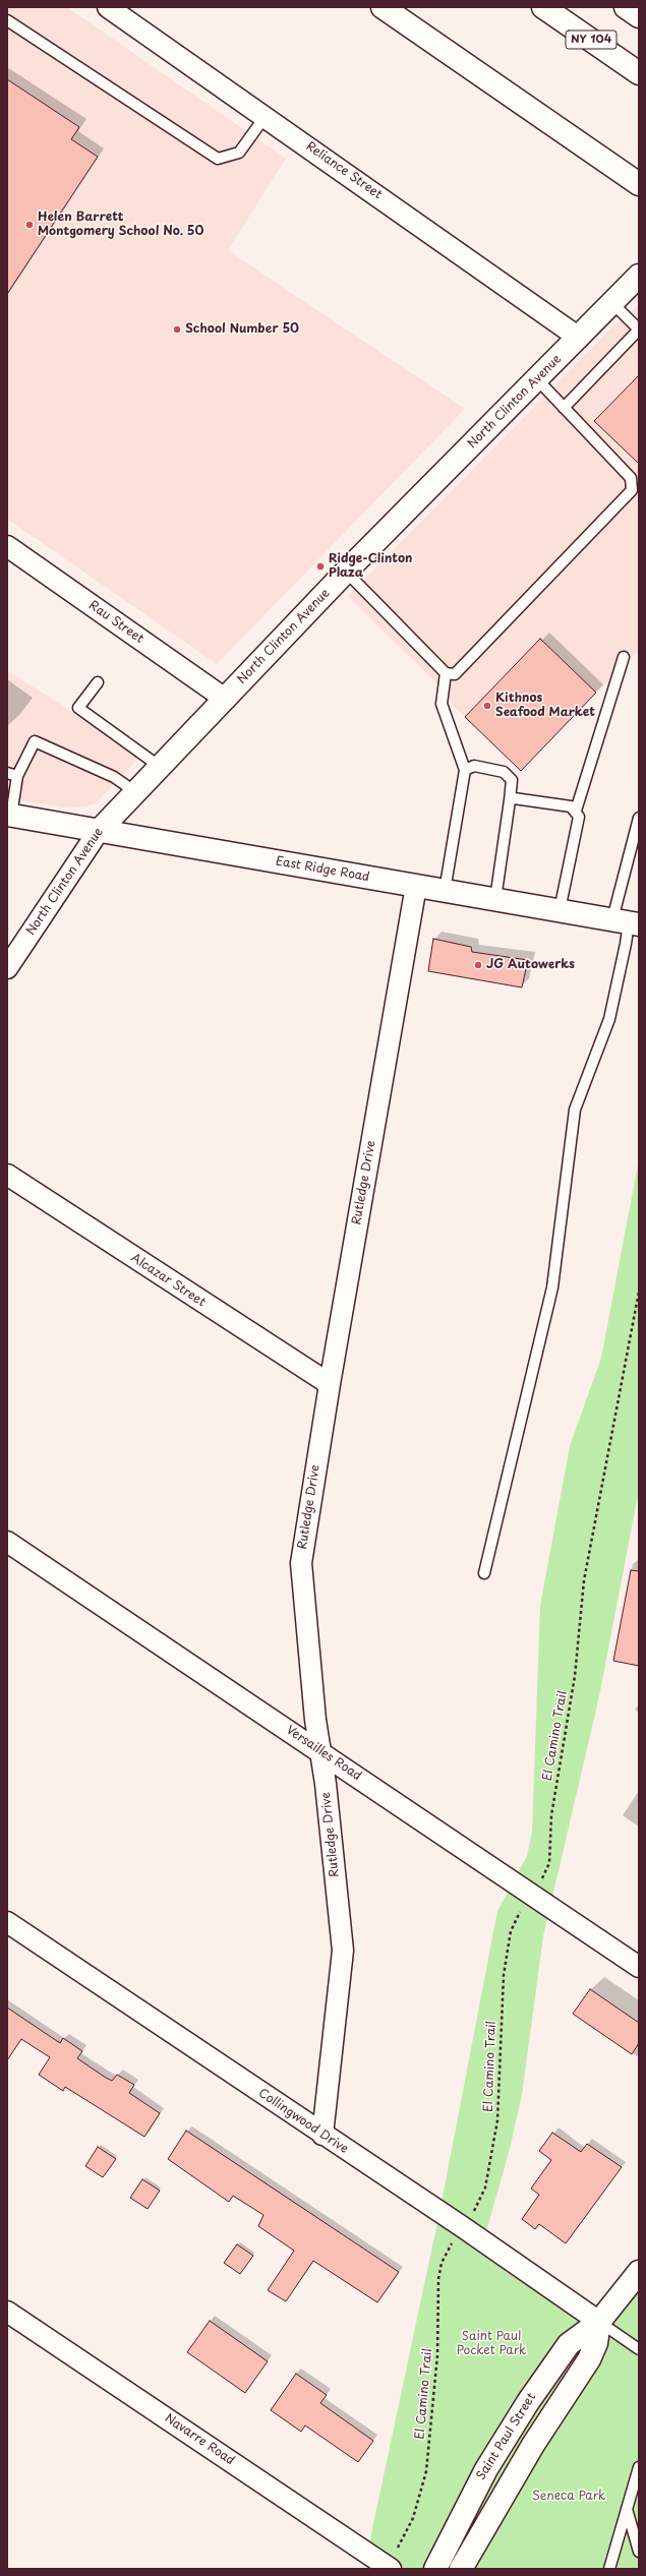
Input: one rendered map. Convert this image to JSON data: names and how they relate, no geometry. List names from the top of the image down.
{
  "streets": {
    "main road": [
      "NY 104",
      "North Clinton Avenue",
      "East Ridge Road",
      "Saint Paul Street"
    ],
    "street": [
      "Reliance Street",
      "Rau Street",
      "Rutledge Drive",
      "Alcazar Street",
      "Versailles Road",
      "Collingwood Drive",
      "Navarre Road"
    ],
    "path": ["El Camino Trail"]
  },
  "crossings": [
    ["Reliance Street", "North Clinton Avenue"],
    ["North Clinton Avenue", "Rau Street"],
    ["North Clinton Avenue", "East Ridge Road"],
    ["East Ridge Road", "Rutledge Drive"],
    ["Rutledge Drive", "Alcazar Street"],
    ["Rutledge Drive", "Versailles Road"],
    ["Rutledge Drive", "Collingwood Drive"],
    ["El Camino Trail", "Versailles Road"],
    ["El Camino Trail", "Collingwood Drive"],
    ["Collingwood Drive", "Saint Paul Street"]
  ],
  "parks": ["Saint Paul Pocket Park", "Seneca Park"],
  "places": [
    "Helen Barrett Montgomery School No. 50",
    "School Number 50",
    "Ridge-Clinton Plaza",
    "Kithnos Seafood Market",
    "JG Autowerks"
  ]
}
